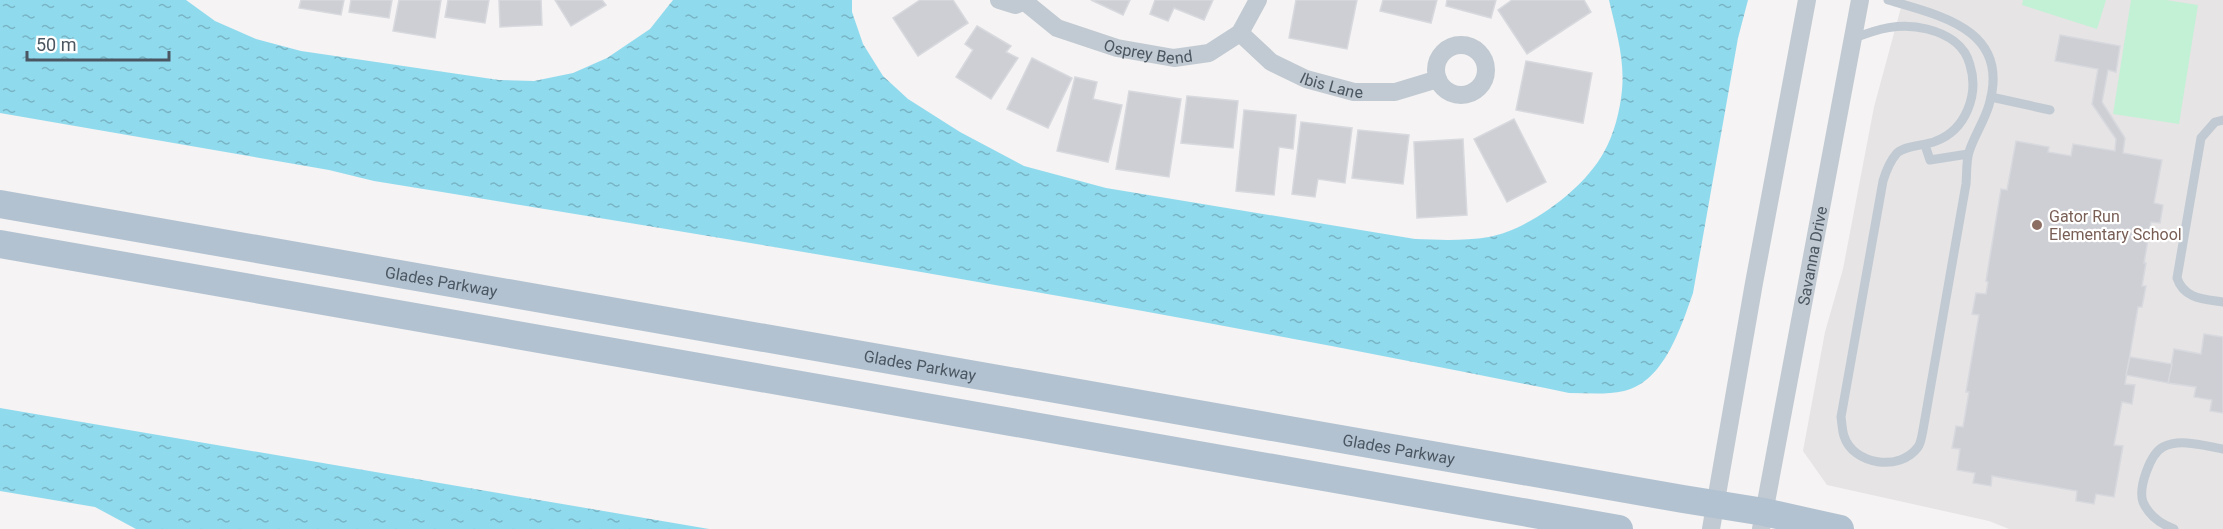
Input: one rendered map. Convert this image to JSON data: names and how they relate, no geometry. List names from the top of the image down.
{
  "streets": {
    "main road": ["Glades Parkway"],
    "street": ["Osprey Bend", "Ibis Lane", "Savanna Drive"]
  },
  "crossings": [
    ["Osprey Bend", "Ibis Lane"],
    ["Savanna Drive", "Glades Parkway"]
  ],
  "places": ["Gator Run Elementary School"],
  "scale_bar": "50 m"
}
